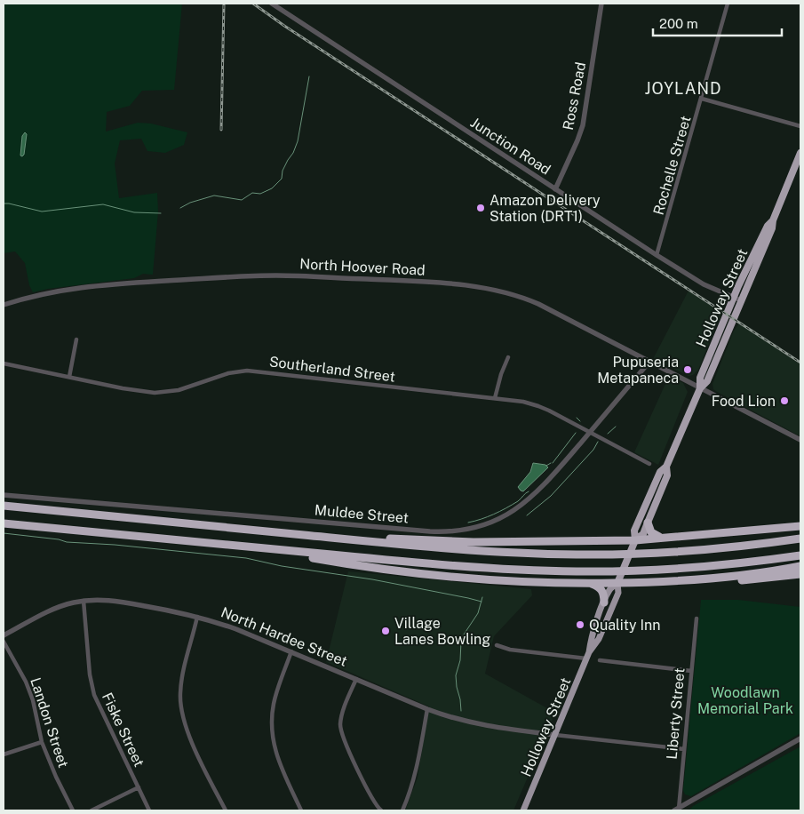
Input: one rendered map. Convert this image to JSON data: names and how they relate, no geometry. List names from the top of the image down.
{
  "streets": {
    "highway": ["Holloway Street"],
    "street": [
      "Ross Road",
      "Junction Road",
      "Rochelle Street",
      "North Hoover Road",
      "Southerland Street",
      "Muldee Street",
      "North Hardee Street",
      "Liberty Street",
      "Landon Street",
      "Fiske Street"
    ]
  },
  "crossings": [
    ["Ross Road", "Junction Road"],
    ["Junction Road", "Rochelle Street"],
    ["Junction Road", "Holloway Street"],
    ["North Hoover Road", "Holloway Street"],
    ["North Hoover Road", "Muldee Street"],
    ["Holloway Street", "North Hardee Street"],
    ["Southerland Street", "Muldee Street"],
    ["North Hardee Street", "Fiske Street"]
  ],
  "districts": ["JOYLAND"],
  "parks": ["Woodlawn Memorial Park"],
  "places": [
    "Amazon Delivery Station (DRT1)",
    "Pupuseria Metapaneca",
    "Food Lion",
    "Quality Inn",
    "Village Lanes Bowling"
  ],
  "scale_bar": "200 m"
}
